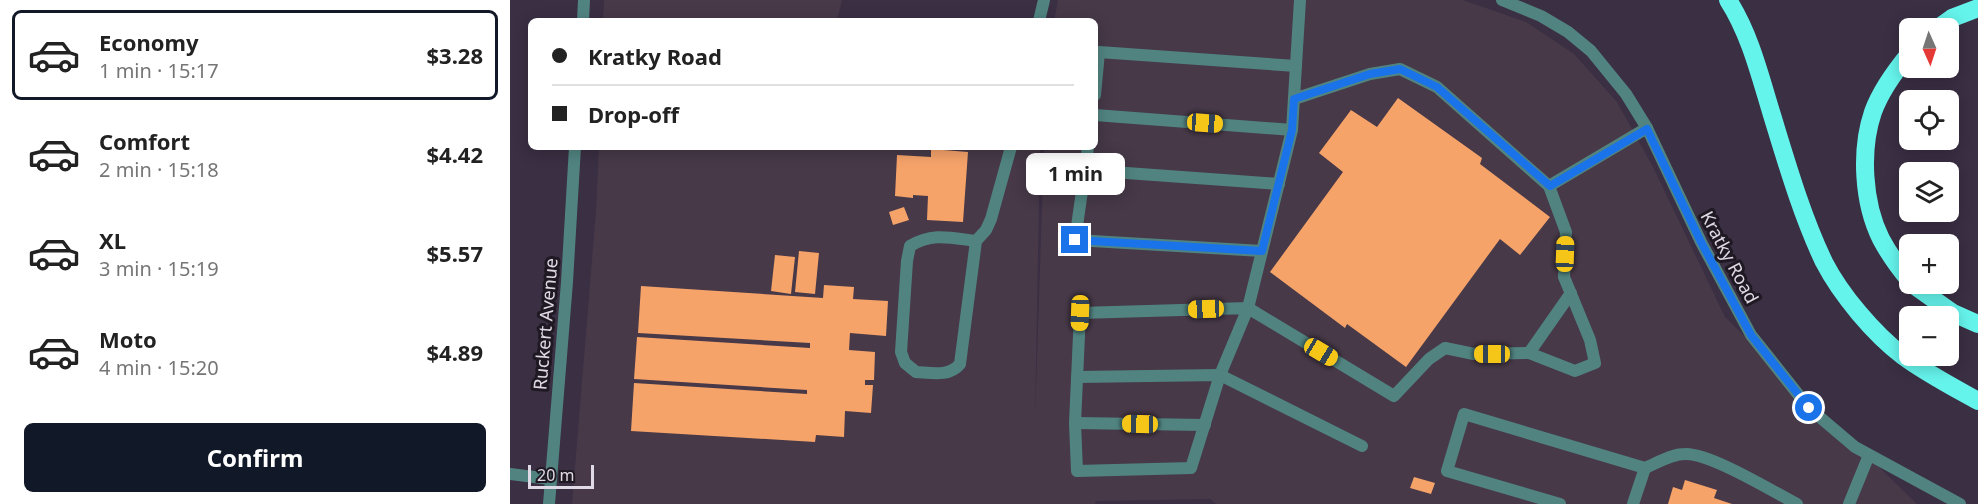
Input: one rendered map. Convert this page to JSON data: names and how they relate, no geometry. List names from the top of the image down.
{
  "streets": {
    "street": ["Kratky Road", "Ruckert Avenue"]
  },
  "scale_bar": "20 m",
  "north": "bottom",
  "page": {
    "list": [
      {
        "name": "Economy",
        "note": "1 min · 15:17",
        "value": "$3.28"
      },
      {
        "name": "Comfort",
        "note": "2 min · 15:18",
        "value": "$4.42"
      },
      {
        "name": "XL",
        "note": "3 min · 15:19",
        "value": "$5.57"
      },
      {
        "name": "Moto",
        "note": "4 min · 15:20",
        "value": "$4.89"
      }
    ],
    "map_buttons": ["+", "−"],
    "banner": ["Kratky Road", "Drop-off"],
    "bubble": "1 min",
    "buttons": "Confirm",
    "scale": "20 m"
  }
}
